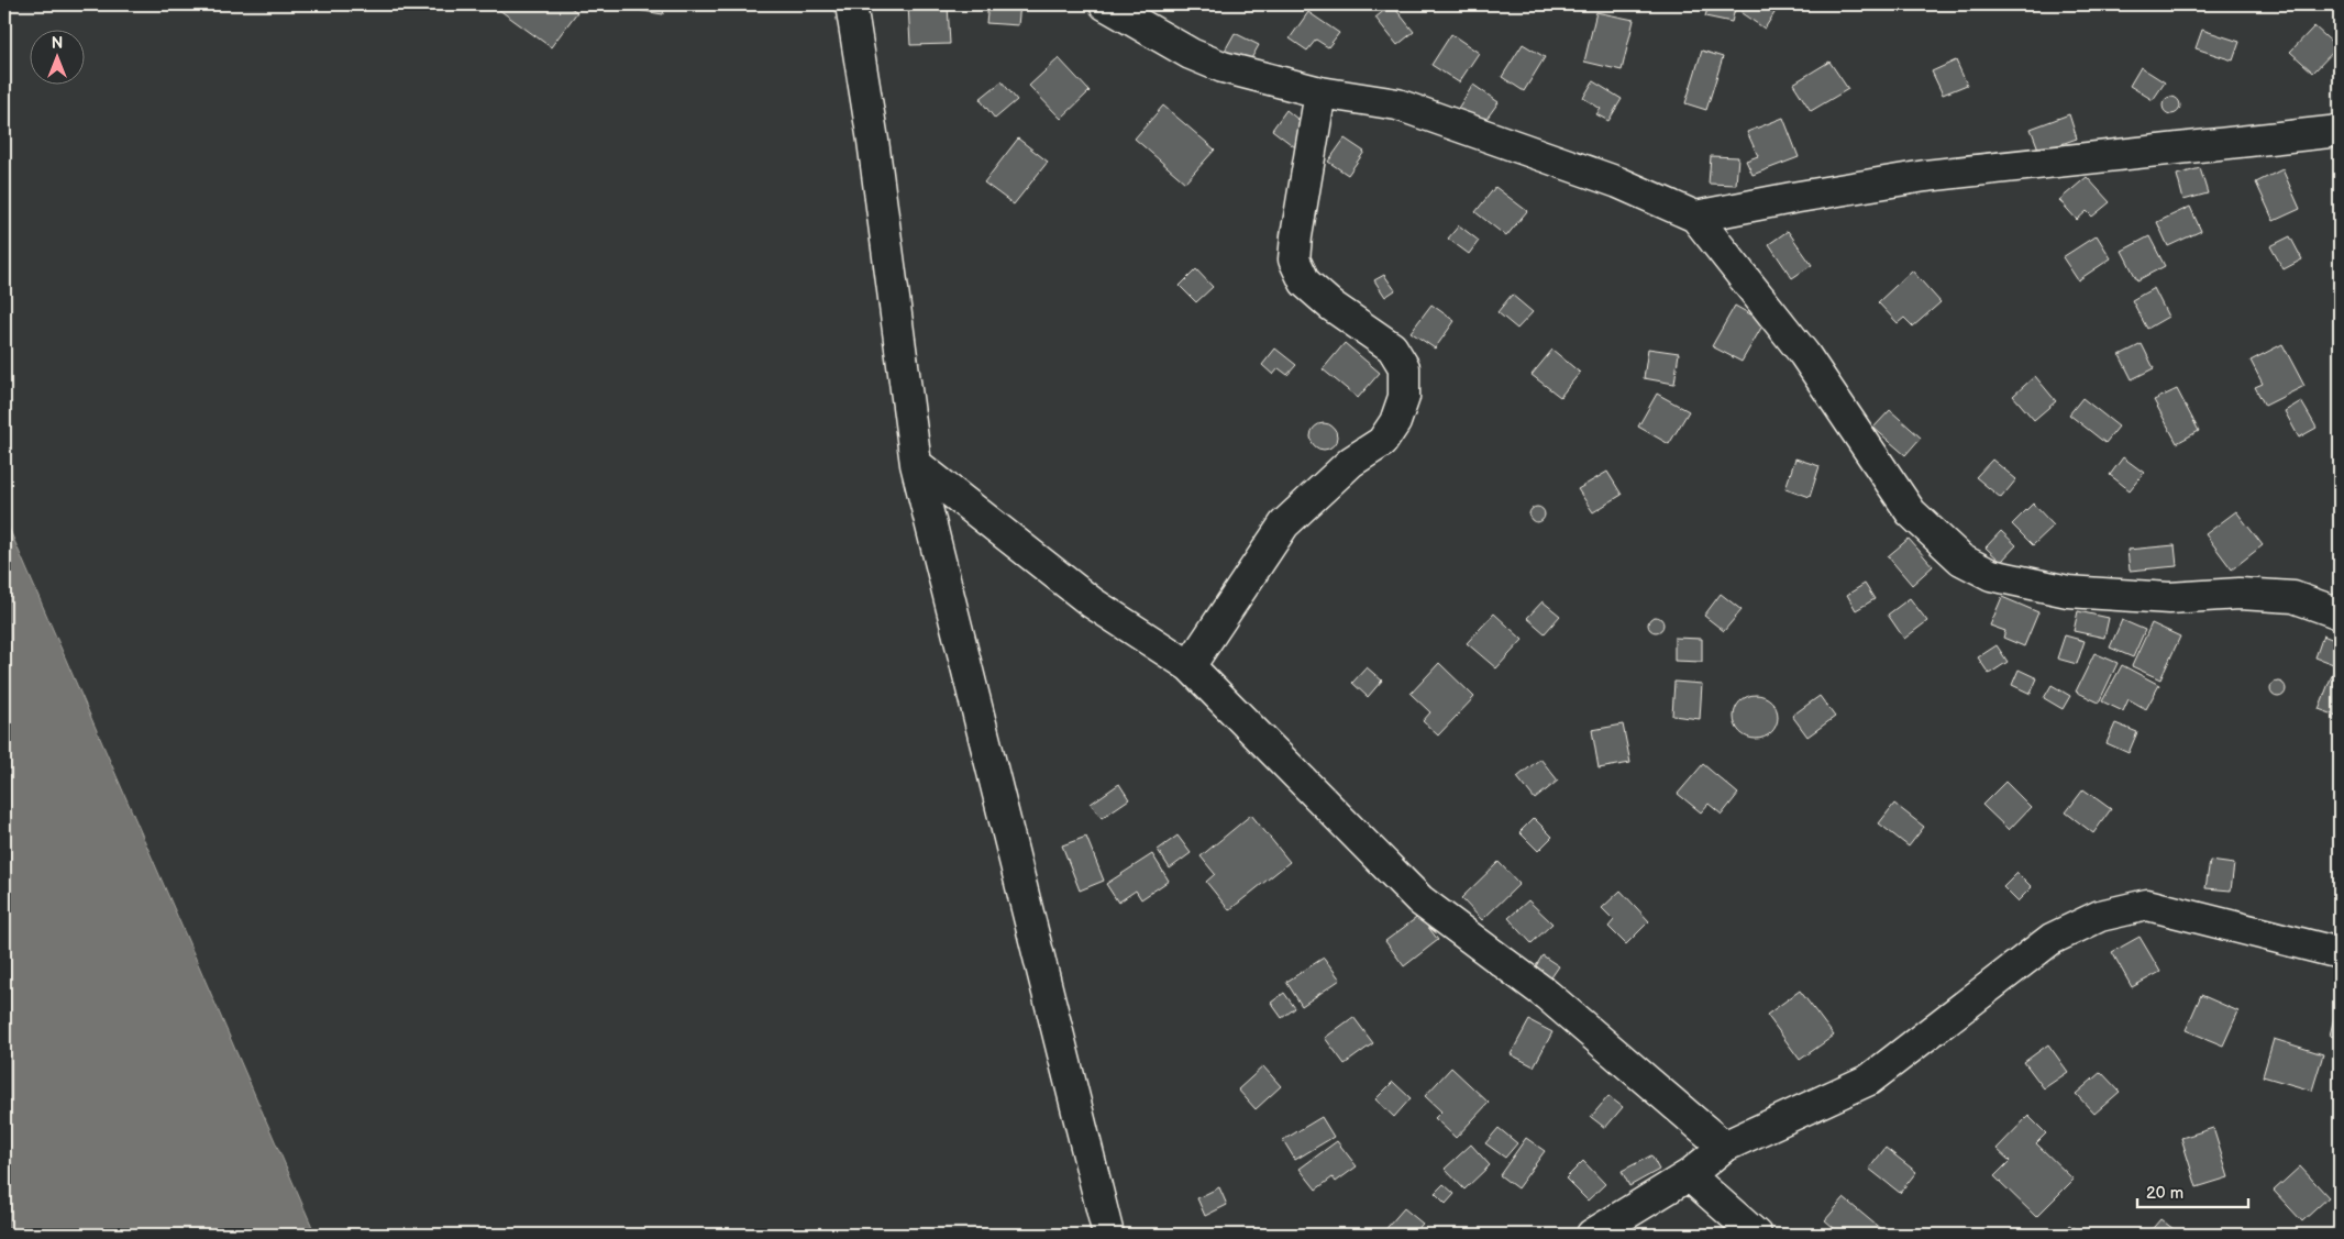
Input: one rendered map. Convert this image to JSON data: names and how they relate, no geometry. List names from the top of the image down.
{
  "scale_bar": "20 m",
  "north": "top"
}
